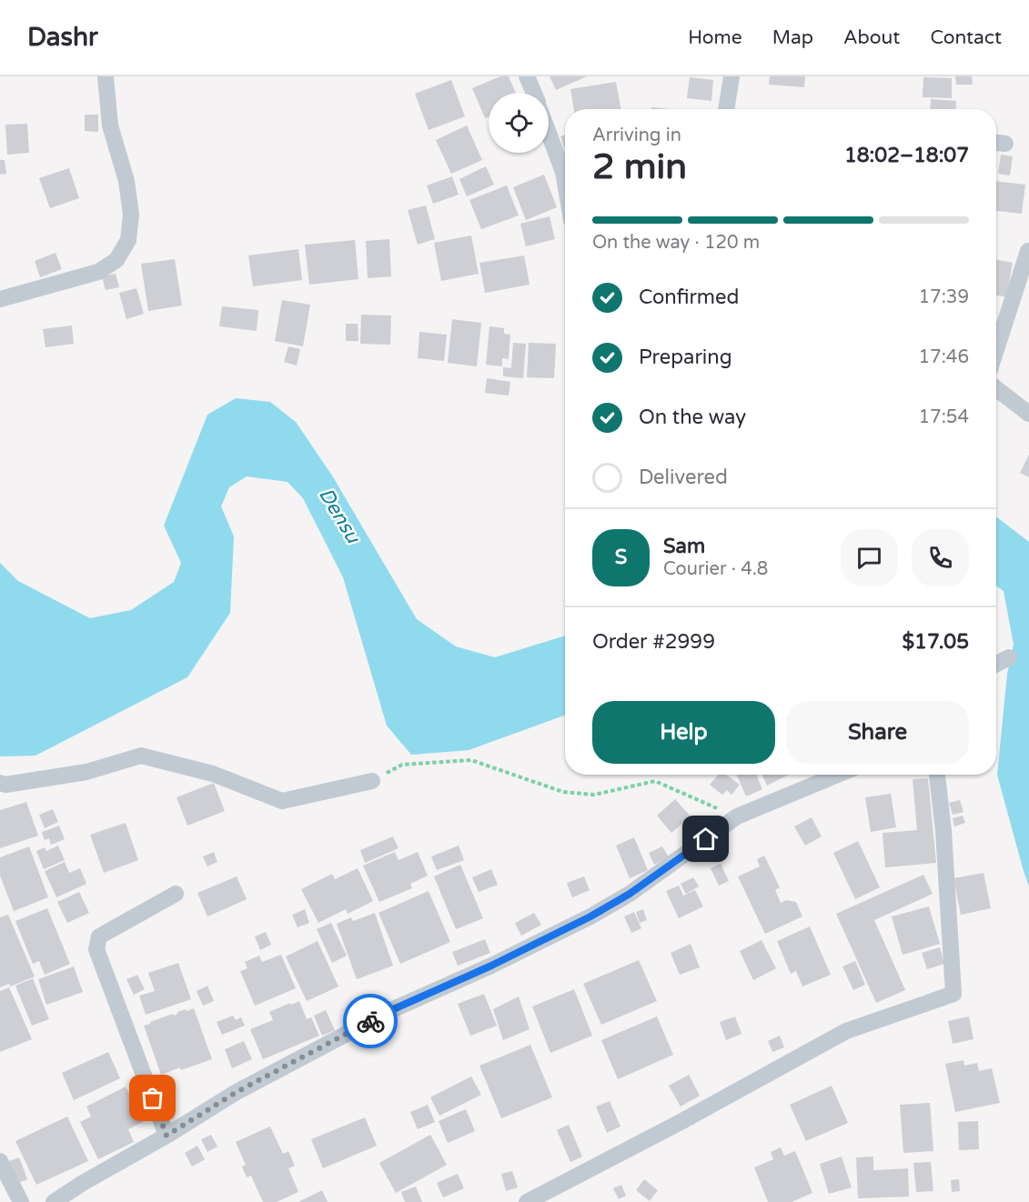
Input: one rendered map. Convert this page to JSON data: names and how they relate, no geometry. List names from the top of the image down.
{
  "water": ["Densu"],
  "page": {
    "header": "Dashr",
    "nav": [
      "Home",
      "Map",
      "About",
      "Contact"
    ],
    "heading": ["2 min", "Arriving in", "18:02–18:07"],
    "panel": [
      "Sam",
      "Courier · 4.8",
      "Order #2999",
      "$17.05"
    ],
    "bar": "On the way · 120 m",
    "list": [
      ["Confirmed", "17:39"],
      ["Preparing", "17:46"],
      ["On the way", "17:54"],
      "Delivered"
    ],
    "round": "S",
    "buttons": ["Help", "Share"]
  }
}
